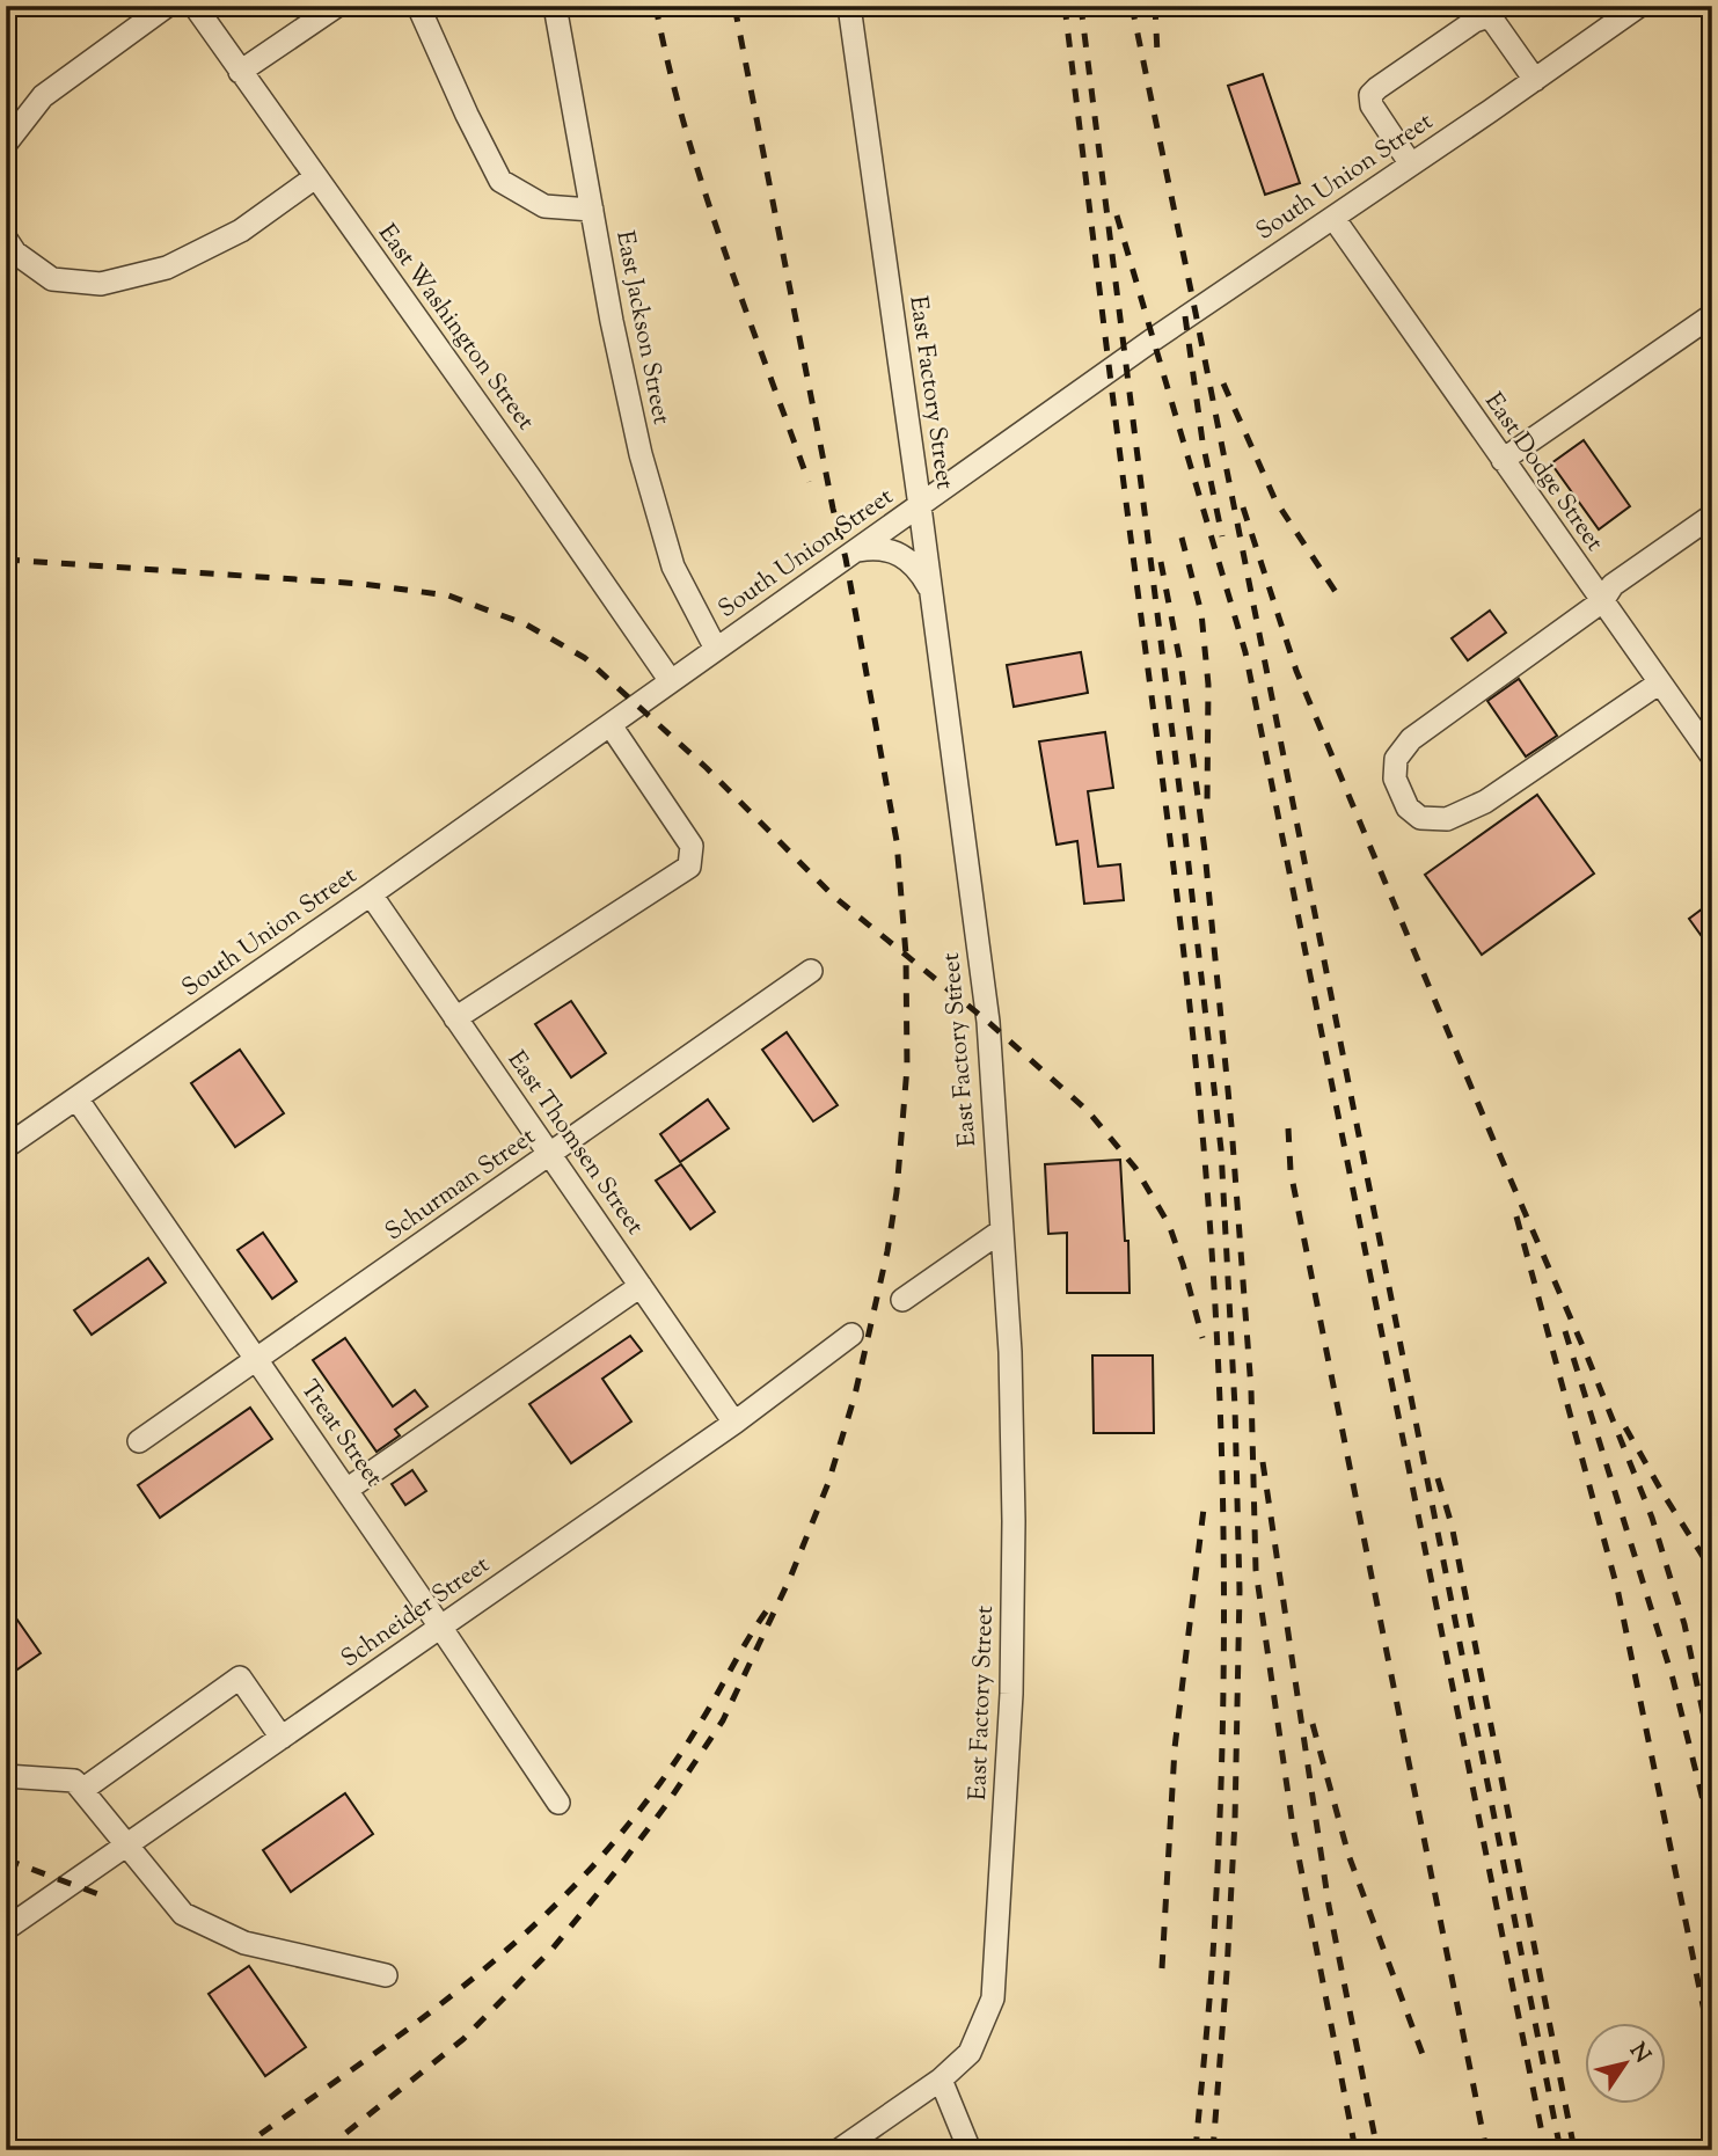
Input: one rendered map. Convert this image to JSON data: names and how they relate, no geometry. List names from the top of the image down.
{
  "streets": {
    "street": [
      "South Union Street",
      "East Washington Street",
      "East Jackson Street",
      "East Factory Street",
      "East Dodge Street",
      "East Thomsen Street",
      "Schurman Street",
      "Treat Street",
      "Schneider Street"
    ]
  },
  "crossings": [
    ["South Union Street", "East Washington Street"],
    ["South Union Street", "East Jackson Street"],
    ["South Union Street", "East Factory Street"],
    ["South Union Street", "East Dodge Street"],
    ["South Union Street", "East Thomsen Street"],
    ["South Union Street", "Treat Street"],
    ["East Thomsen Street", "Schurman Street"],
    ["East Thomsen Street", "Schneider Street"],
    ["Schurman Street", "Treat Street"],
    ["Treat Street", "Schneider Street"]
  ],
  "north": "top right"
}
